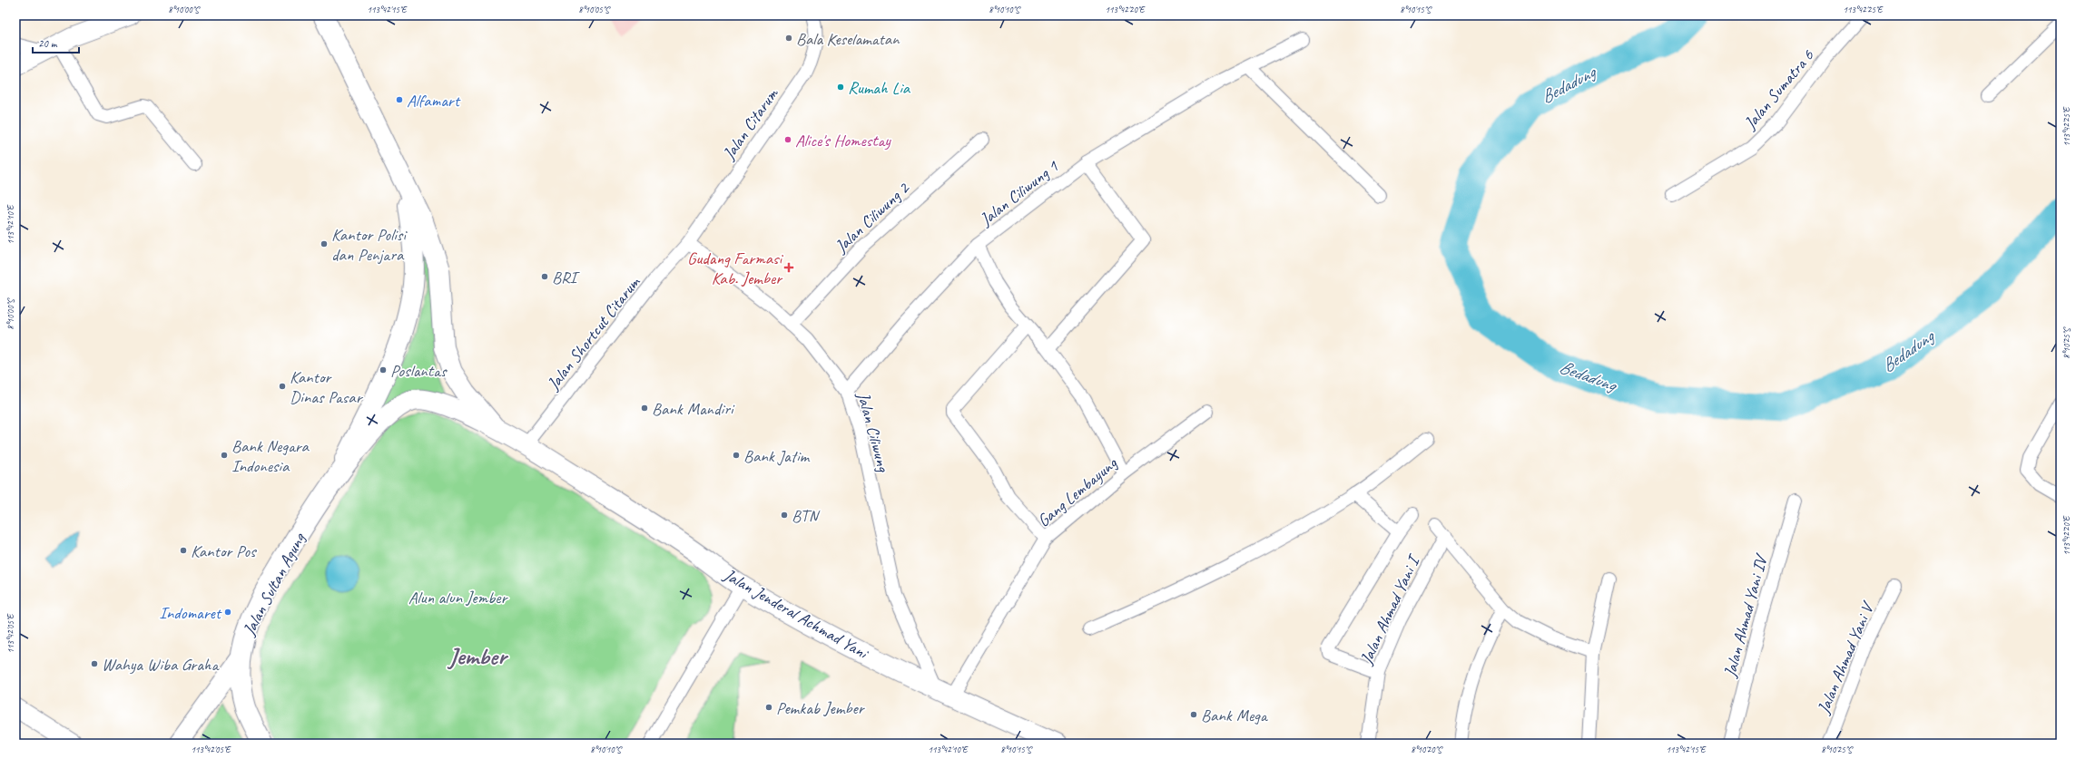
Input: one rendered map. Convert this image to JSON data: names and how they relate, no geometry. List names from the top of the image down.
{
  "streets": {
    "main road": ["Jalan Sultan Agung", "Jalan Jenderal Achmad Yani"],
    "street": [
      "Jalan Sumatra 6",
      "Jalan Citarum",
      "Jalan Ciliwung 1",
      "Jalan Ciliwung 2",
      "Jalan Shortcut Citarum",
      "Jalan Ciliwung",
      "Gang Lembayung",
      "Jalan Ahmad Yani I",
      "Jalan Ahmad Yani IV",
      "Jalan Ahmad Yani V"
    ]
  },
  "crossings": [
    ["Jalan Citarum", "Jalan Shortcut Citarum"],
    ["Jalan Citarum", "Jalan Ciliwung"],
    ["Jalan Ciliwung 1", "Jalan Ciliwung"],
    ["Jalan Ciliwung 2", "Jalan Ciliwung"],
    ["Jalan Shortcut Citarum", "Jalan Ciliwung"],
    ["Jalan Shortcut Citarum", "Jalan Jenderal Achmad Yani"],
    ["Jalan Ciliwung", "Jalan Jenderal Achmad Yani"],
    ["Gang Lembayung", "Jalan Jenderal Achmad Yani"]
  ],
  "districts": ["Jember"],
  "water": ["Bedadung"],
  "parks": ["Alun alun Jember"],
  "places": {
    "other": [
      "Bala Keselamatan",
      "Rumah Lia",
      "Alfamart",
      "Alice's Homestay",
      "Kantor Polisi dan Penjara",
      "BRI",
      "Poslantas",
      "Kantor Dinas Pasar",
      "Bank Mandiri",
      "Bank Negara Indonesia",
      "Bank Jatim",
      "BTN",
      "Kantor Pos",
      "Indomaret",
      "Wahya Wiba Graha",
      "Pemkab Jember",
      "Bank Mega"
    ],
    "health": ["Gudang Farmasi Kab. Jember"]
  },
  "scale_bar": "20 m",
  "coordinates": [
    "8°10'00\"S",
    "113°42'15\"E",
    "8°10'05\"S",
    "8°10'10\"S",
    "113°42'20\"E",
    "8°10'15\"S",
    "113°42'25\"E",
    "113°42'10\"E",
    "8°10'25\"S",
    "113°42'05\"E",
    "8°10'20\"S"
  ]
}
